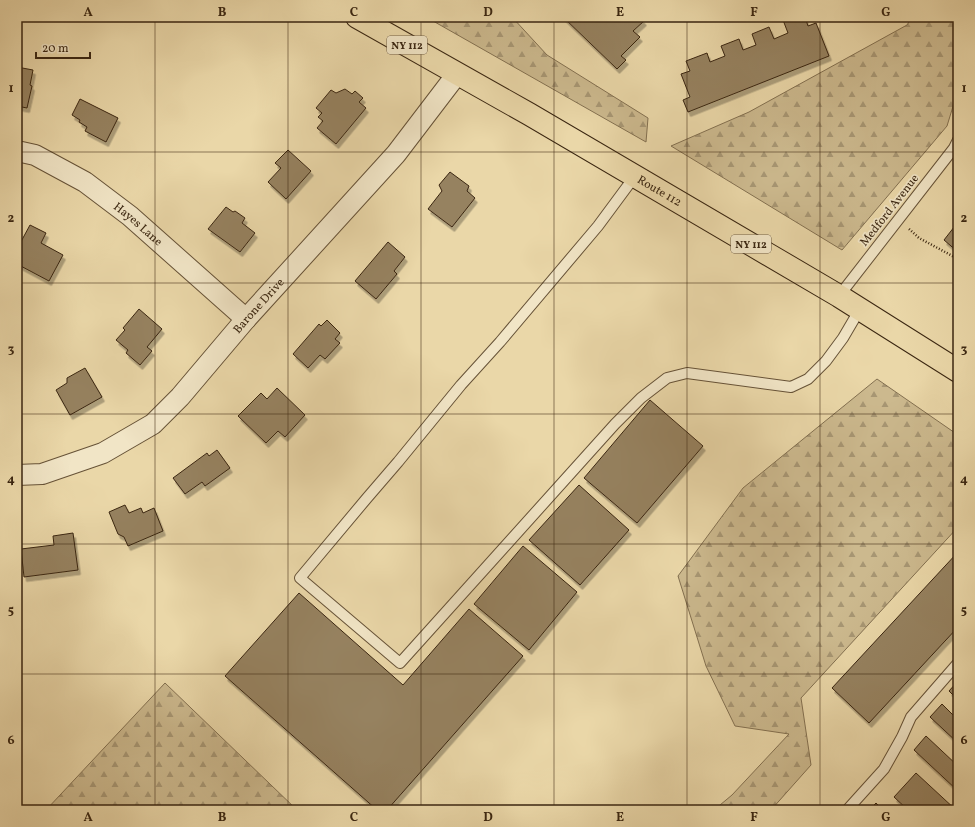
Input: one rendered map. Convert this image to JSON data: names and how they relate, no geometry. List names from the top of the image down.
{
  "streets": {
    "main road": ["NY 112", "Route 112"],
    "street": ["Hayes Lane", "Barone Drive"],
    "lane": ["Medford Avenue"]
  },
  "crossings": [
    ["Route 112", "Medford Avenue"],
    ["Route 112", "Barone Drive"],
    ["Hayes Lane", "Barone Drive"]
  ],
  "scale_bar": "20 m",
  "grid": {
    "columns": [
      "A",
      "B",
      "C",
      "D",
      "E",
      "F",
      "G"
    ],
    "rows": [
      "1",
      "2",
      "3",
      "4",
      "5",
      "6"
    ]
  }
}
